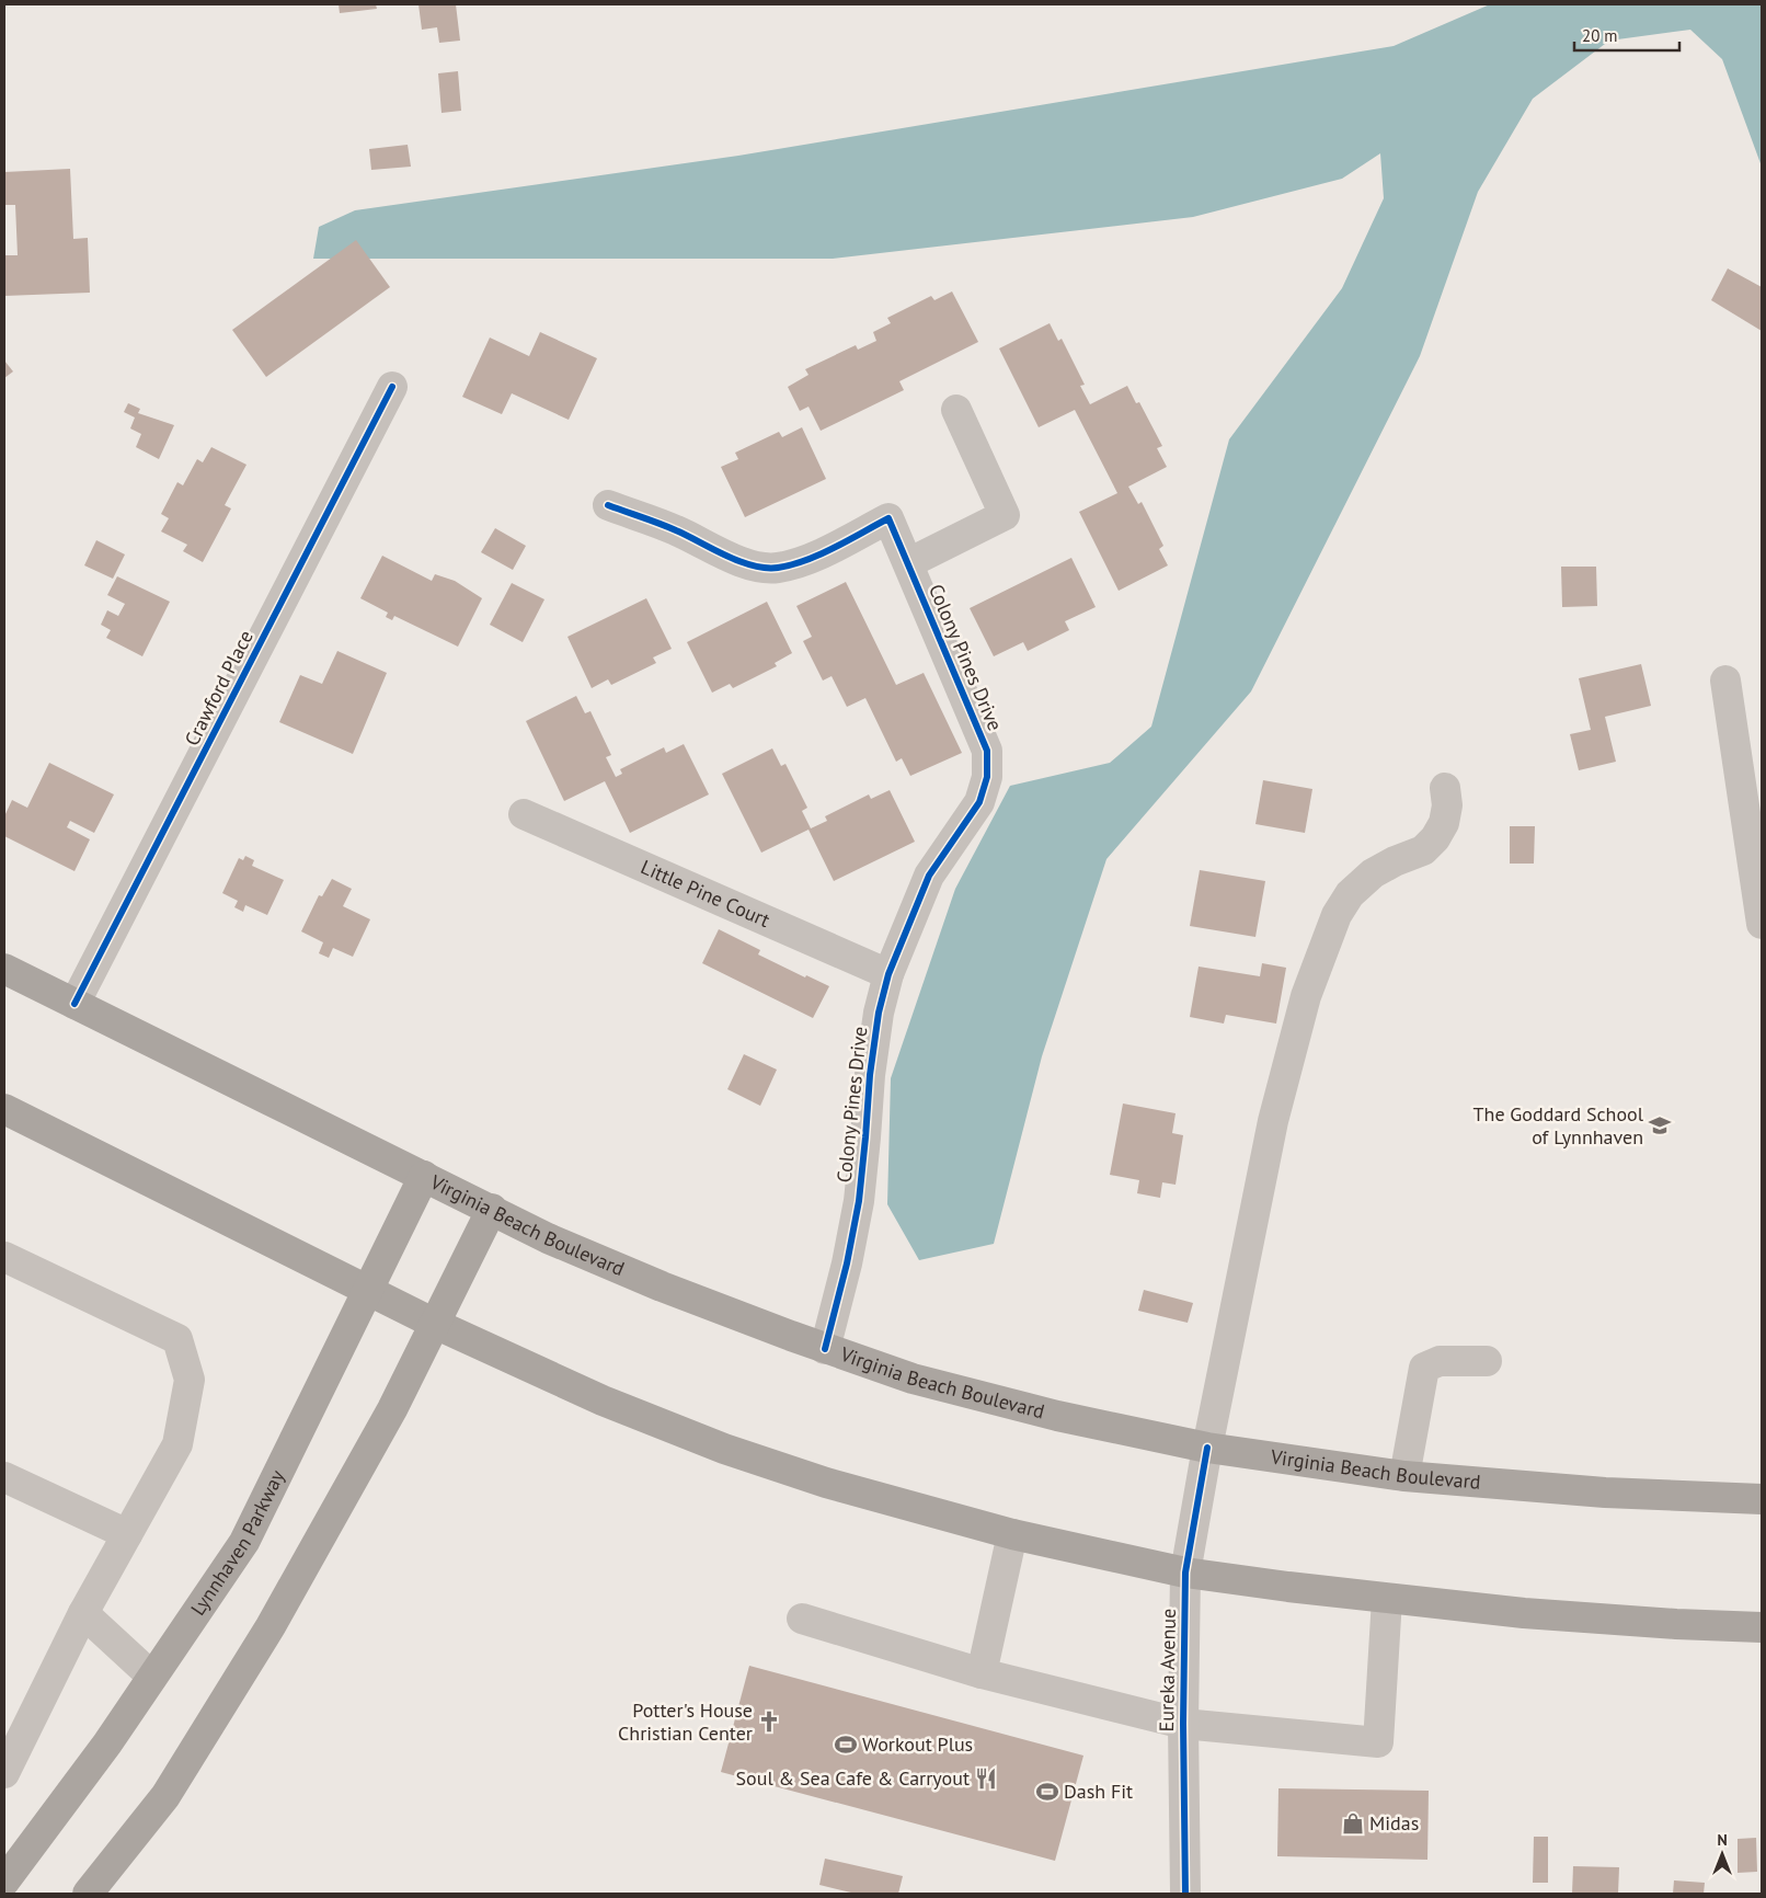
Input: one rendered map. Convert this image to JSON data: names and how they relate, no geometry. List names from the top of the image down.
{
  "streets": {
    "main road": ["Virginia Beach Boulevard", "Lynnhaven Parkway"],
    "street": [
      "Colony Pines Drive",
      "Crawford Place",
      "Little Pine Court",
      "Eureka Avenue"
    ]
  },
  "crossings": [
    ["Colony Pines Drive", "Little Pine Court"],
    ["Colony Pines Drive", "Virginia Beach Boulevard"],
    ["Crawford Place", "Virginia Beach Boulevard"],
    ["Virginia Beach Boulevard", "Lynnhaven Parkway"],
    ["Virginia Beach Boulevard", "Eureka Avenue"]
  ],
  "places": {
    "school or university": ["The Goddard School of Lynnhaven"],
    "church": ["Potter's House Christian Center"],
    "sports": ["Workout Plus", "Dash Fit"],
    "restaurant": ["Soul & Sea Cafe & Carryout"],
    "shop": ["Midas"]
  },
  "scale_bar": "20 m",
  "north": "top"
}
